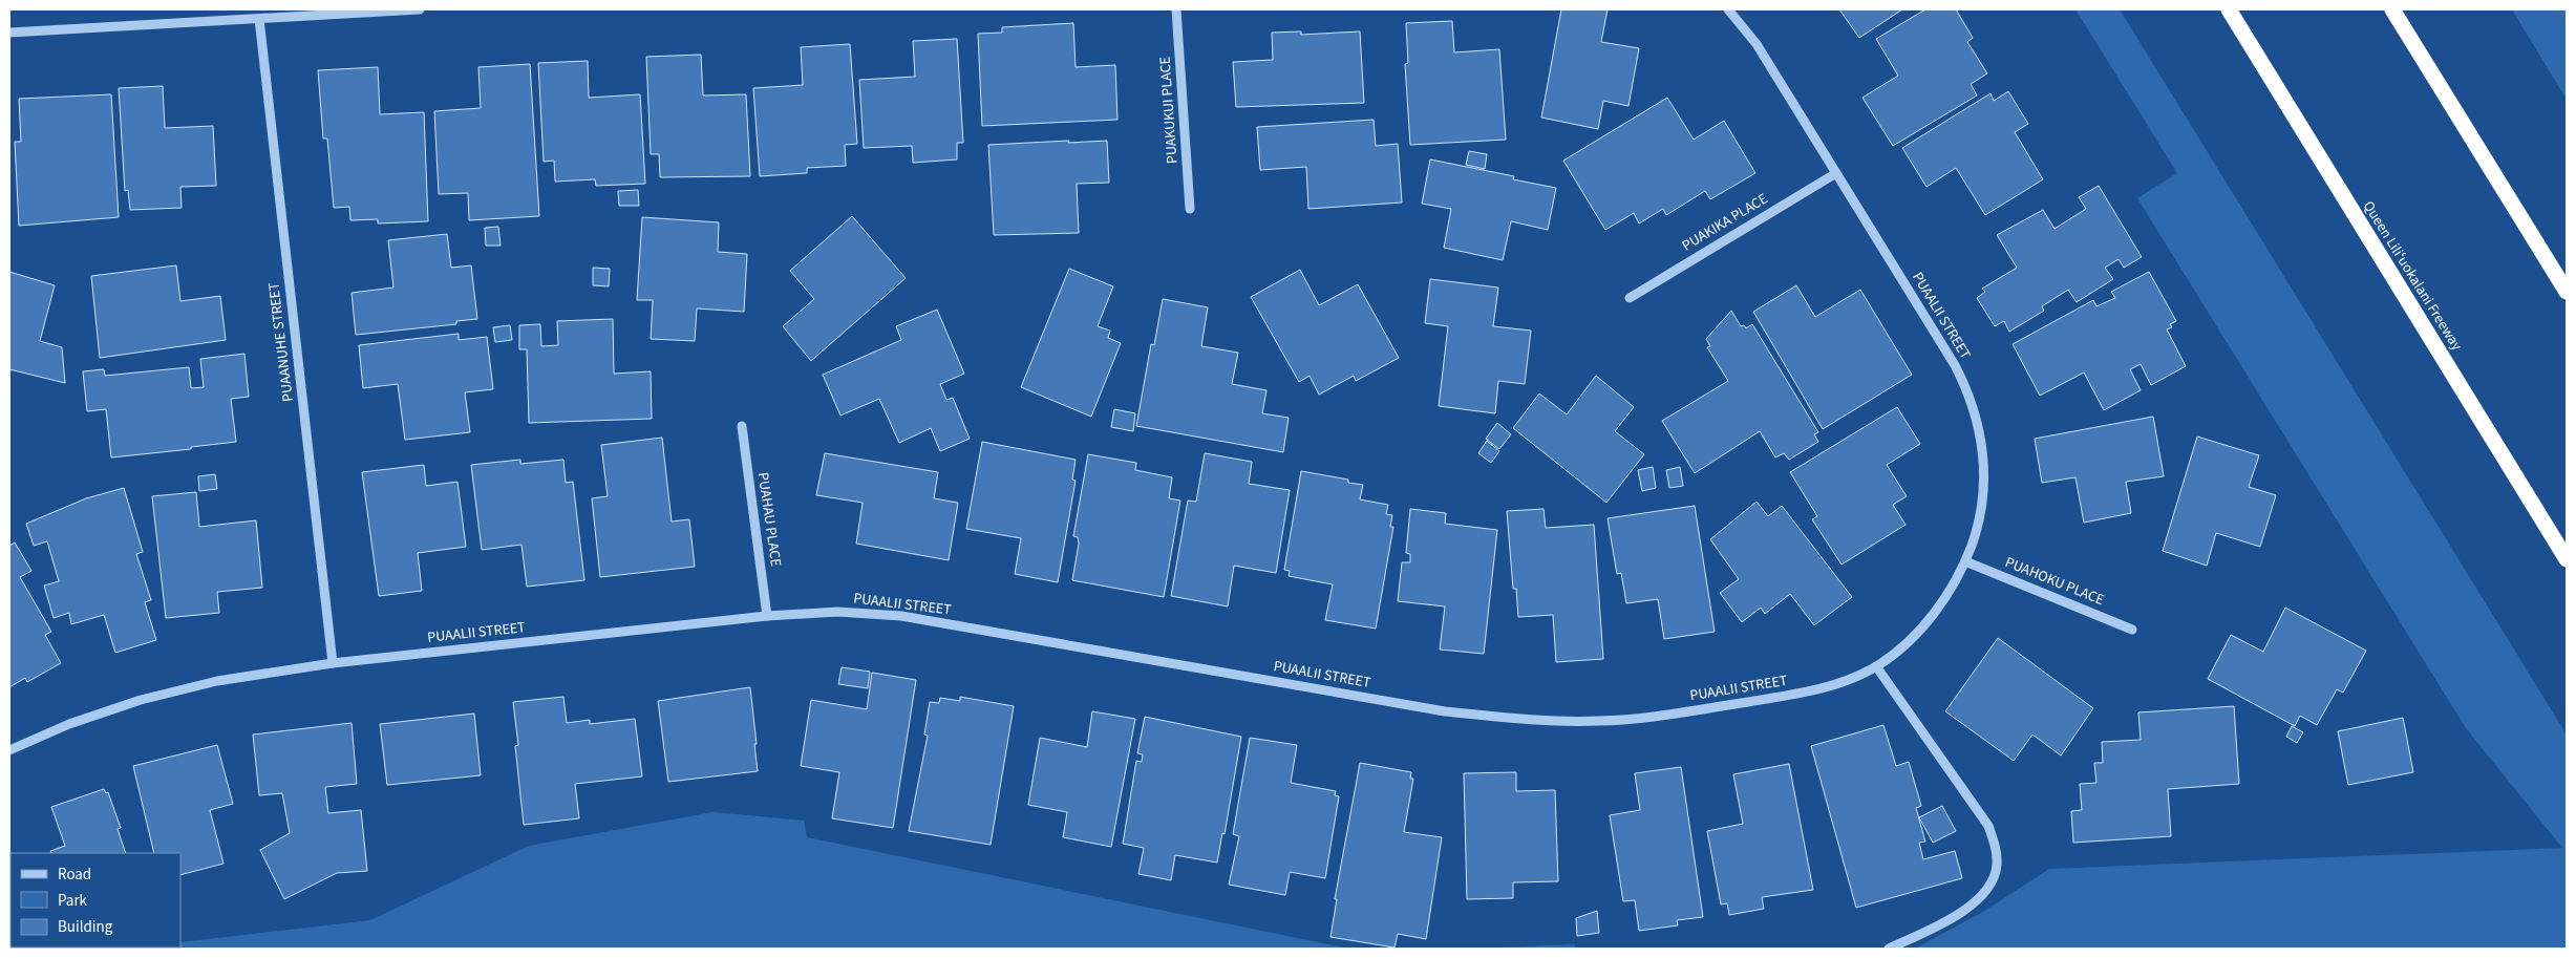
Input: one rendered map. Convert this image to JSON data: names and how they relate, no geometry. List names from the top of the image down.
{
  "streets": {
    "highway": ["Queen Liliʻuokalani Freeway"],
    "street": [
      "PUAKUKUI PLACE",
      "PUAKIKA PLACE",
      "PUAALII STREET",
      "PUAANUHE STREET",
      "PUAHAU PLACE",
      "PUAHOKU PLACE"
    ]
  },
  "crossings": [
    ["PUAKIKA PLACE", "PUAALII STREET"],
    ["PUAALII STREET", "PUAANUHE STREET"],
    ["PUAALII STREET", "PUAHAU PLACE"],
    ["PUAALII STREET", "PUAHOKU PLACE"]
  ],
  "legend": ["Road", "Park", "Building"]
}
